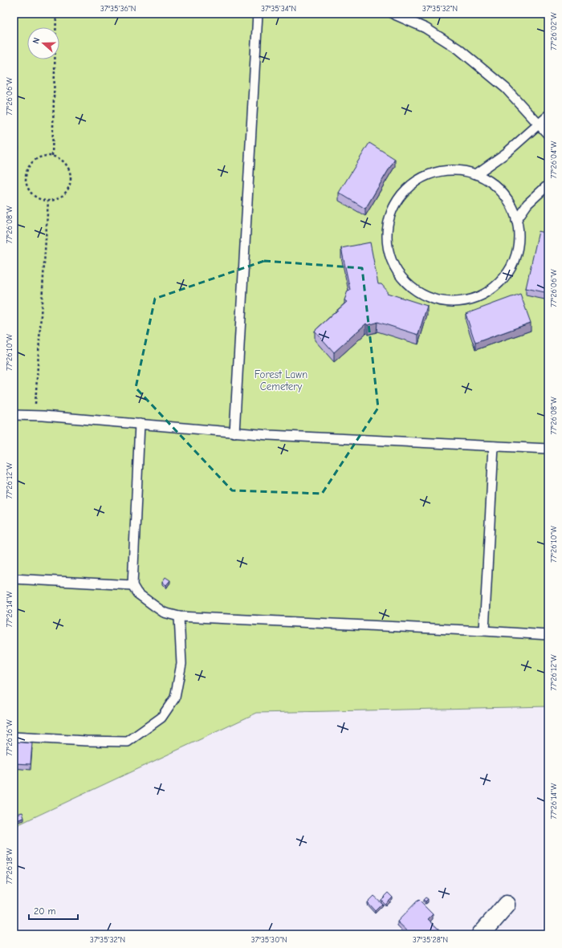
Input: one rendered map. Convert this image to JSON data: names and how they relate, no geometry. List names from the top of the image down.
{
  "parks": ["Forest Lawn Cemetery"],
  "scale_bar": "20 m",
  "north": "left",
  "coordinates": [
    "37°35'36\"N",
    "37°35'34\"N",
    "37°35'32\"N",
    "77°26'02\"W",
    "77°26'06\"W",
    "77°26'04\"W",
    "77°26'08\"W",
    "77°26'10\"W",
    "77°26'12\"W",
    "77°26'14\"W",
    "77°26'16\"W",
    "77°26'18\"W",
    "37°35'30\"N",
    "37°35'28\"N"
  ]
}
